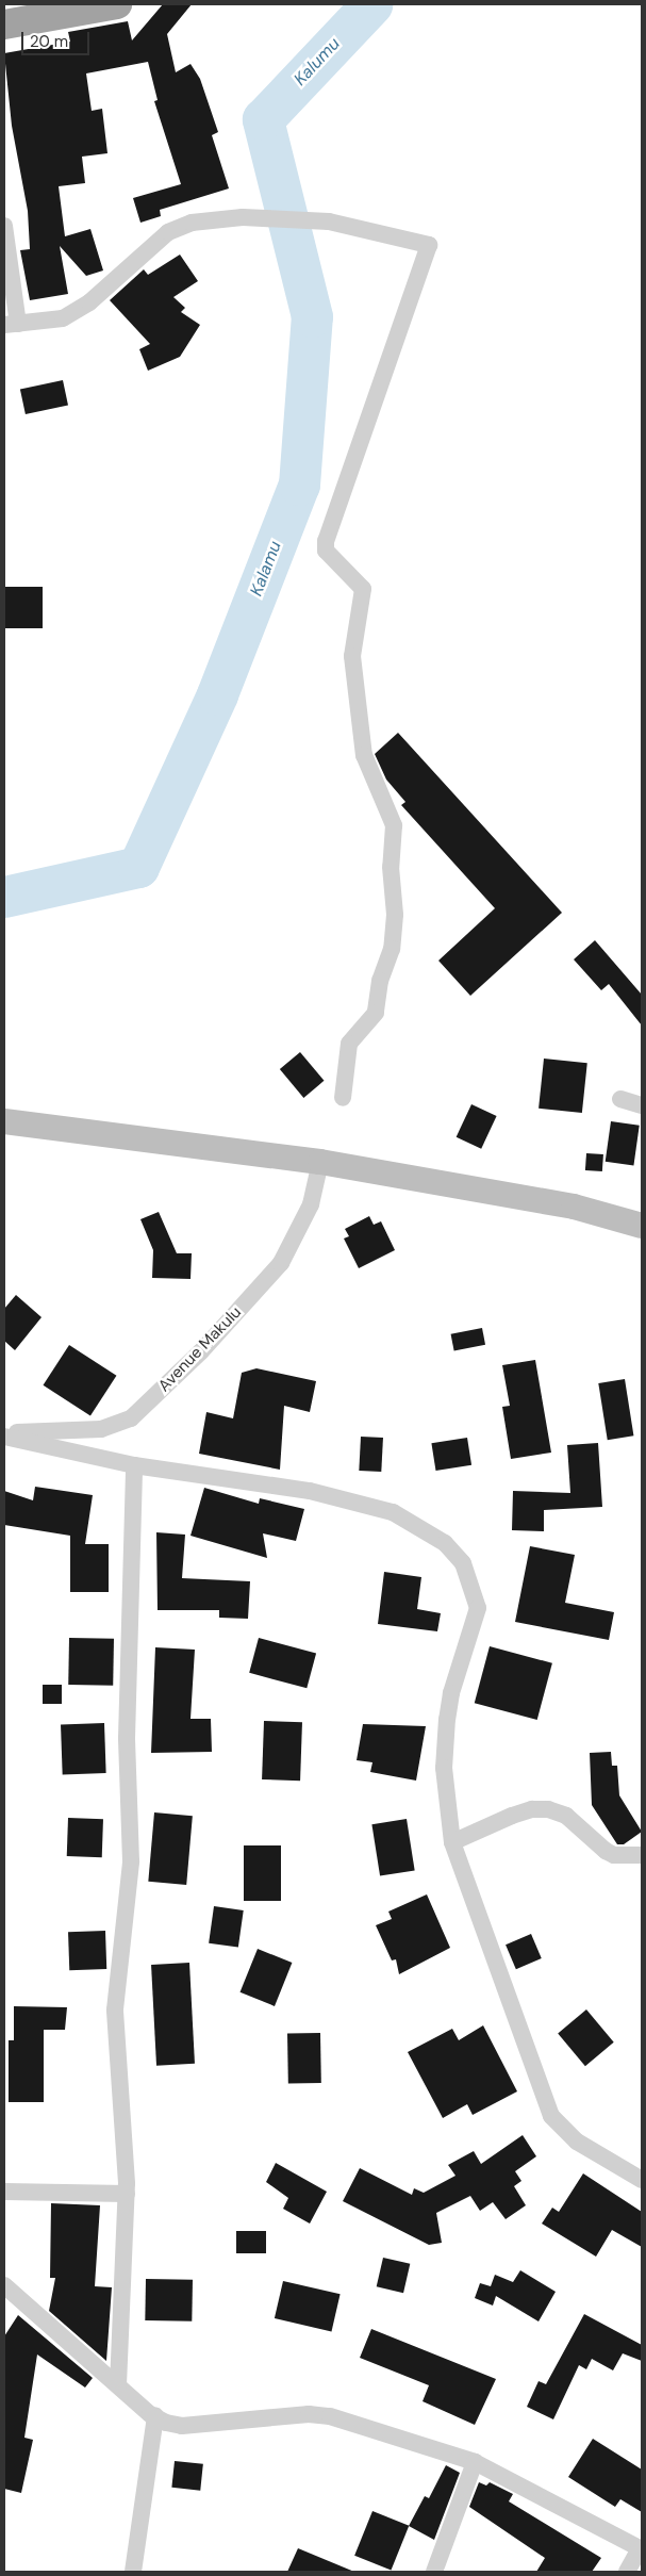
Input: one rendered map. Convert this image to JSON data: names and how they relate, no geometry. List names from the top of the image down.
{
  "streets": {
    "street": ["Avenue Makulu"]
  },
  "water": ["Kalumu", "Kalamu"],
  "scale_bar": "20 m"
}
